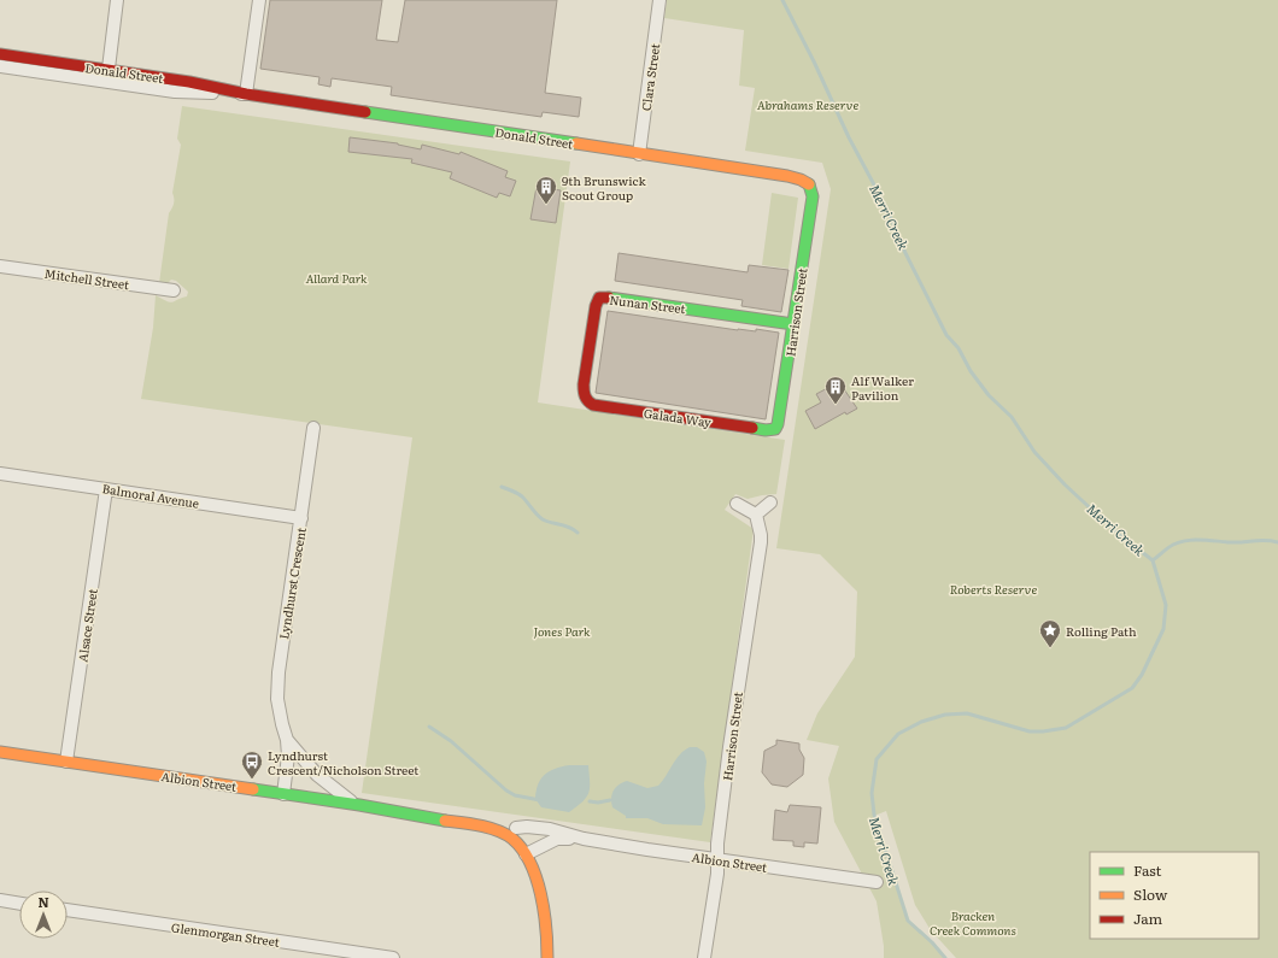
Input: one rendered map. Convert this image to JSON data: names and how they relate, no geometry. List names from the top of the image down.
{
  "streets": {
    "street": [
      "Donald Street",
      "Clara Street",
      "Mitchell Street",
      "Nunan Street",
      "Harrison Street",
      "Galada Way",
      "Balmoral Avenue",
      "Lyndhurst Crescent",
      "Alsace Street",
      "Albion Street",
      "Glenmorgan Street"
    ]
  },
  "crossings": [
    ["Donald Street", "Clara Street"],
    ["Donald Street", "Harrison Street"],
    ["Nunan Street", "Harrison Street"],
    ["Nunan Street", "Galada Way"],
    ["Harrison Street", "Galada Way"],
    ["Harrison Street", "Albion Street"],
    ["Balmoral Avenue", "Lyndhurst Crescent"],
    ["Balmoral Avenue", "Alsace Street"],
    ["Lyndhurst Crescent", "Albion Street"],
    ["Alsace Street", "Albion Street"]
  ],
  "water": ["Merri Creek"],
  "parks": [
    "Abrahams Reserve",
    "Allard Park",
    "Roberts Reserve",
    "Jones Park",
    "Bracken Creek Commons"
  ],
  "places": {
    "building": ["9th Brunswick Scout Group", "Alf Walker Pavilion"],
    "place": ["Rolling Path"],
    "bus stop": ["Lyndhurst Crescent/Nicholson Street"]
  },
  "legend": ["Fast", "Slow", "Jam"],
  "north": "top"
}
